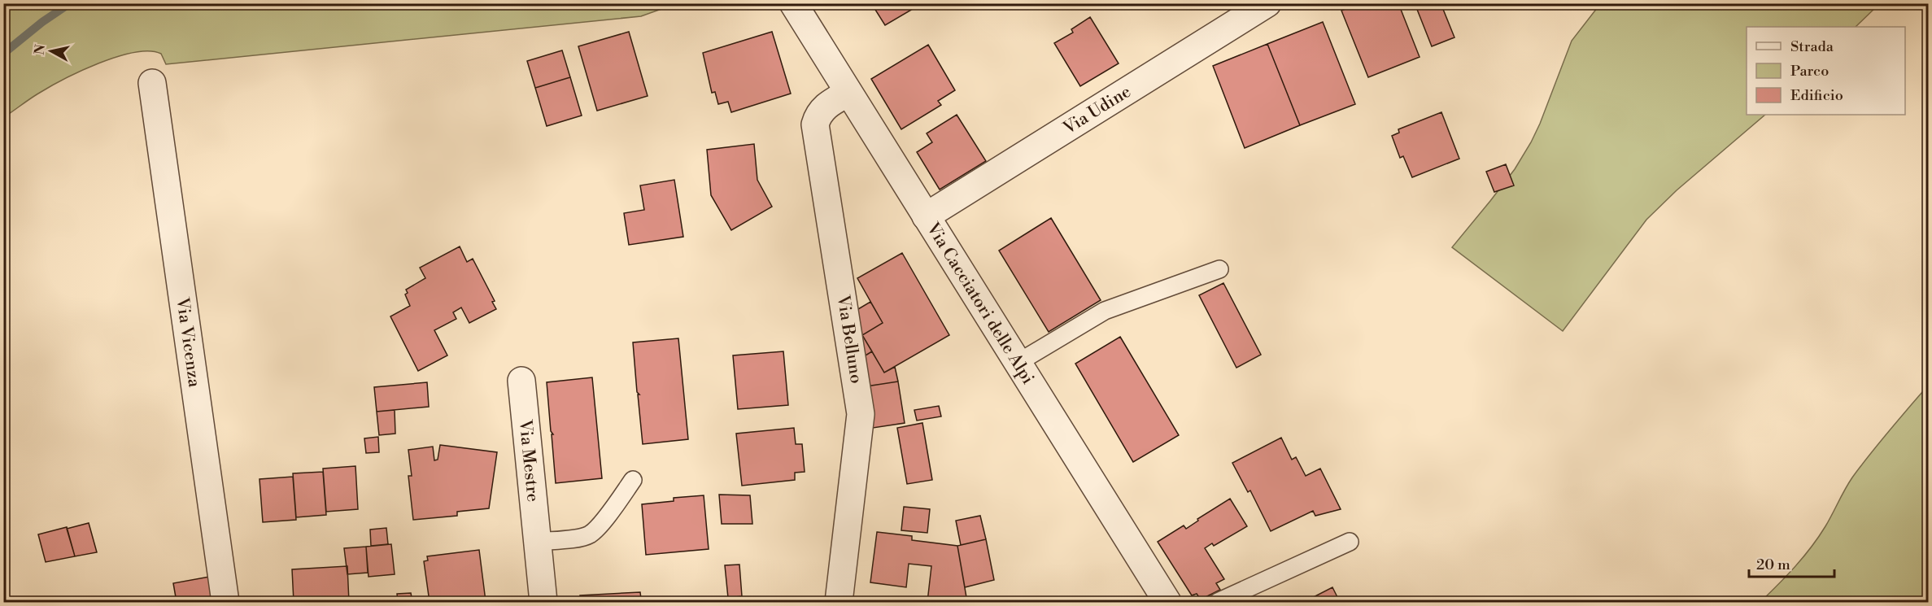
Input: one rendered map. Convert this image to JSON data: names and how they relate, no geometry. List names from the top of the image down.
{
  "streets": {
    "street": [
      "Via Udine",
      "Via Cacciatori delle Alpi",
      "Via Belluno",
      "Via Vicenza",
      "Via Mestre"
    ]
  },
  "crossings": [
    ["Via Udine", "Via Cacciatori delle Alpi"],
    ["Via Cacciatori delle Alpi", "Via Belluno"]
  ],
  "legend": ["Strada", "Parco", "Edificio"],
  "scale_bar": "20 m",
  "north": "left"
}
